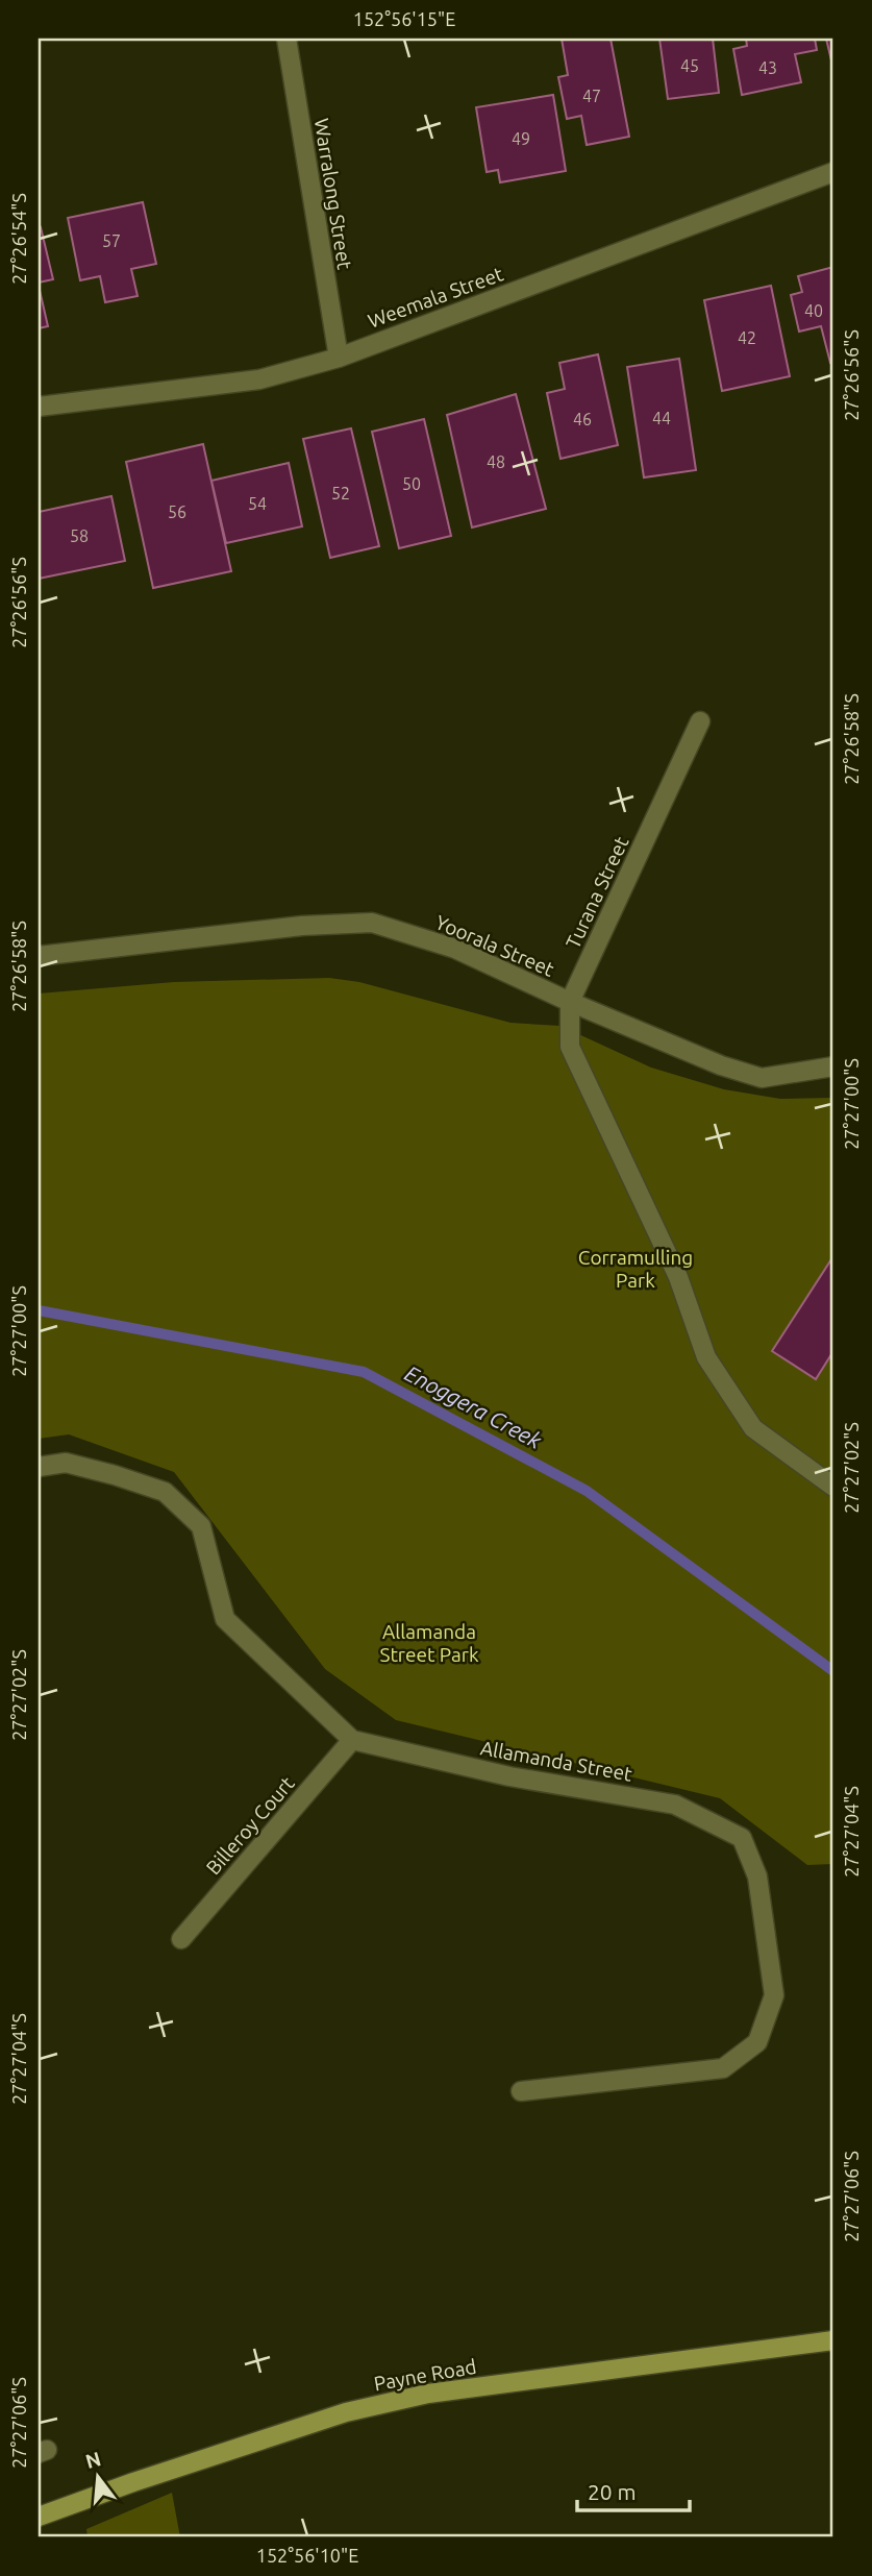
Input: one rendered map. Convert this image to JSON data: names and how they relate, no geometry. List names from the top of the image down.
{
  "streets": {
    "main road": ["Payne Road"],
    "street": [
      "Warralong Street",
      "Weemala Street",
      "Turana Street",
      "Yoorala Street",
      "Allamanda Street",
      "Billeroy Court"
    ]
  },
  "crossings": [
    ["Warralong Street", "Weemala Street"],
    ["Turana Street", "Yoorala Street"],
    ["Allamanda Street", "Billeroy Court"]
  ],
  "water": ["Enoggera Creek"],
  "parks": ["Corramulling Park", "Allamanda Street Park"],
  "house_numbers": [
    "45",
    "43",
    "47",
    "49",
    "57",
    "40",
    "42",
    "44",
    "46",
    "48",
    "50",
    "52",
    "54",
    "56",
    "58"
  ],
  "scale_bar": "20 m",
  "north": "top",
  "coordinates": [
    "152°56'15\"E",
    "27°26'54\"S",
    "27°26'56\"S",
    "27°26'58\"S",
    "27°27'00\"S",
    "27°27'02\"S",
    "27°27'04\"S",
    "27°27'06\"S",
    "152°56'10\"E"
  ]
}
